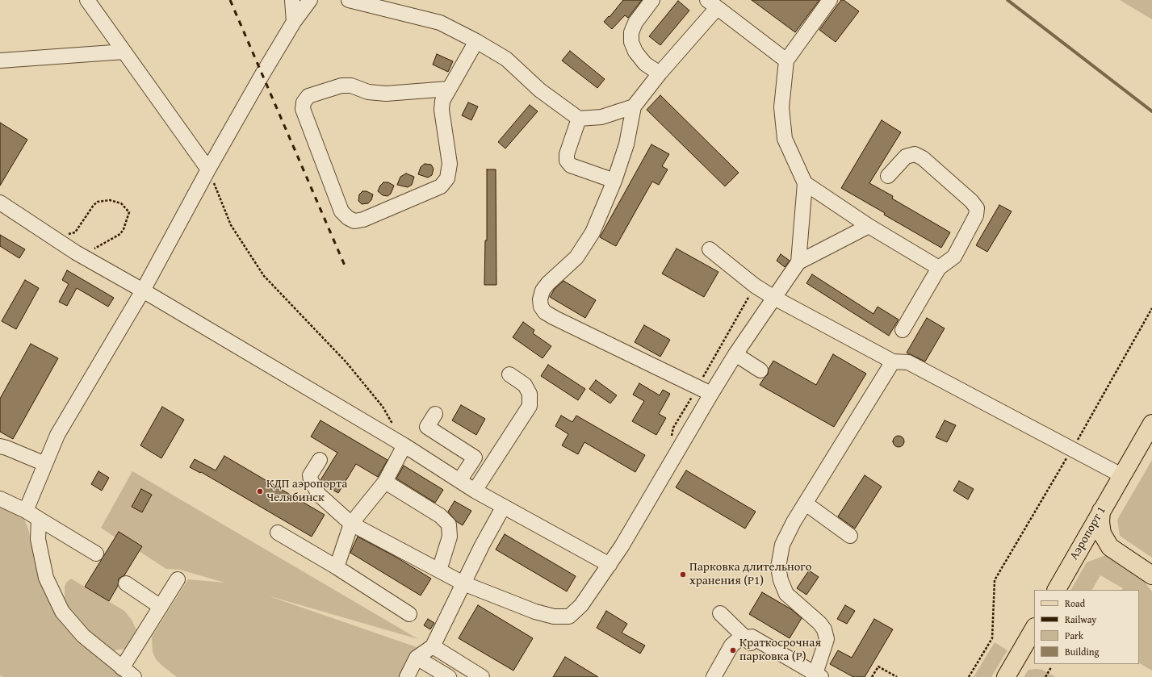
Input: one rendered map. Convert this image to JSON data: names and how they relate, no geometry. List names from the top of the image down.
{
  "streets": {
    "main road": ["Аэропорт 1"]
  },
  "places": ["КДП аэропорта Челябинск", "Парковка длительного хранения (P1)", "Краткосрочная парковка (P)"],
  "legend": [
    "Road",
    "Railway",
    "Park",
    "Building"
  ]
}
